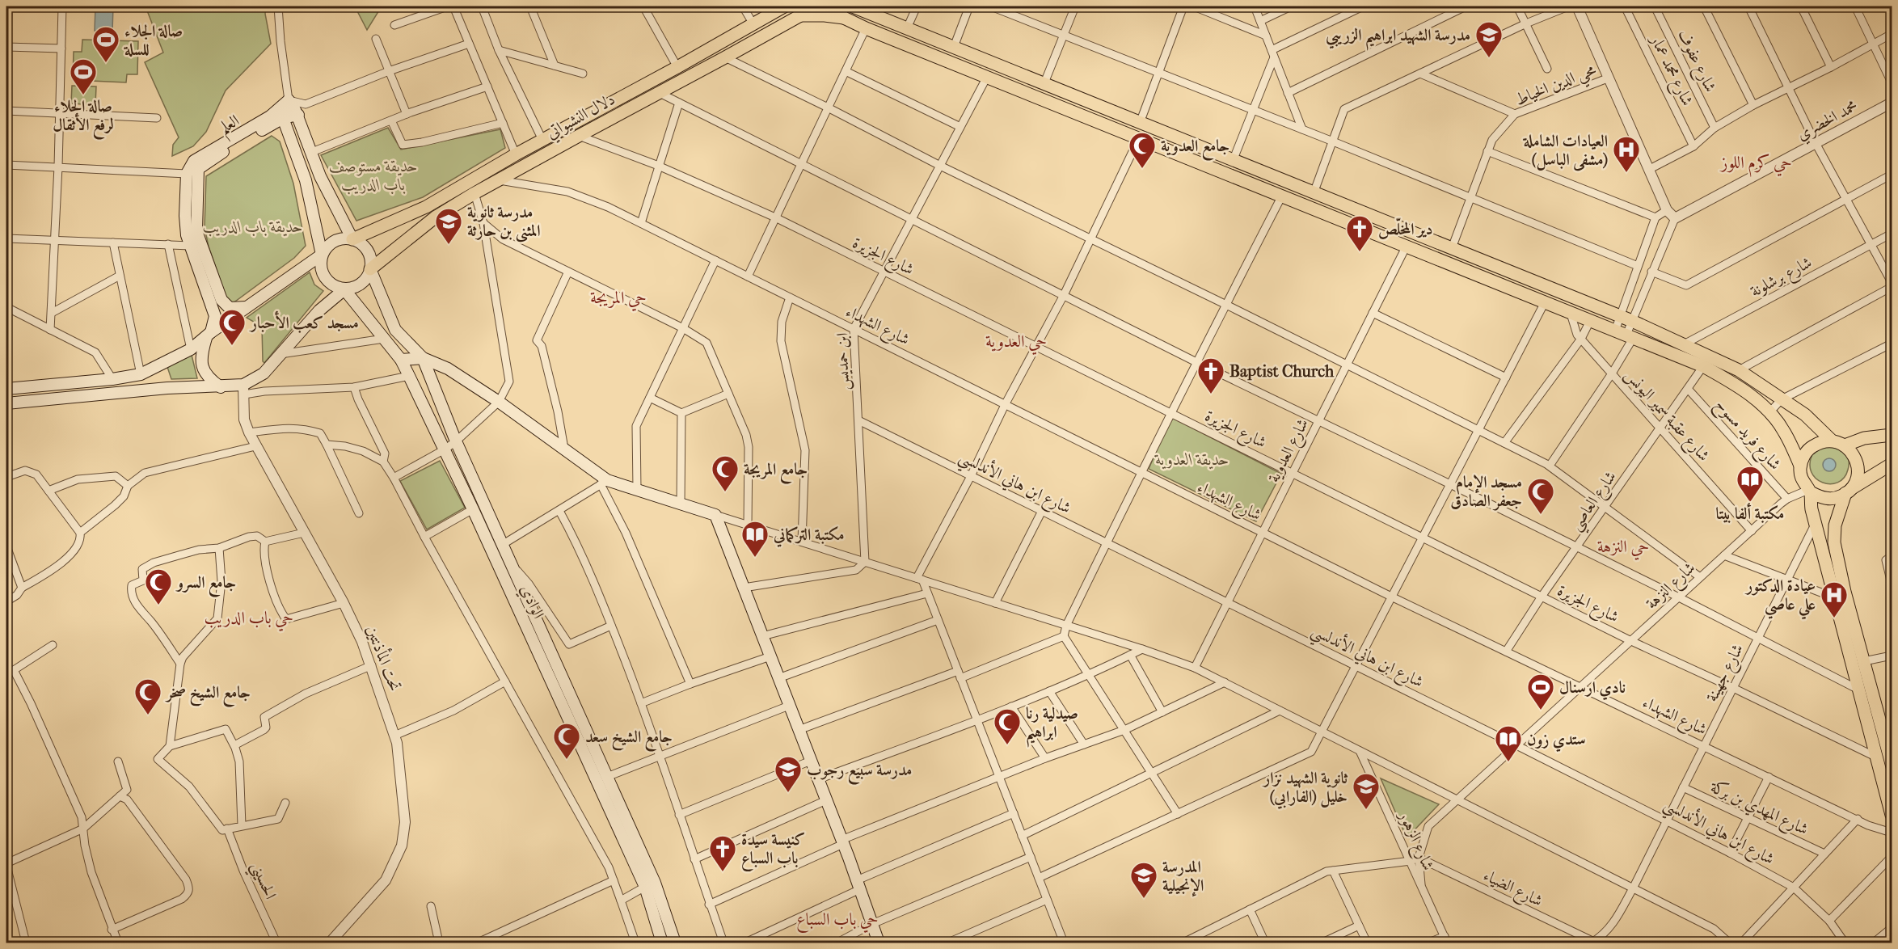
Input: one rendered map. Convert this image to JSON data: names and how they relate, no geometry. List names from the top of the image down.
{
  "streets": {
    "main road": ["دلال النشيواتي", "العلم", "الوادي"],
    "street": [
      "شارع عفوف",
      "شارع محمد عمار",
      "محي الدين الخياط",
      "محمد الخضري",
      "شارع الجزيرة",
      "شارع برشلونة",
      "شارع الشهداء",
      "ابن حمديس",
      "شارع عقبة سمير اليونس",
      "شارع فريد مسوح",
      "شارع العدوية",
      "شارع ابن هاني الأندلسي",
      "شارع العاصي",
      "شارع النزهة",
      "تحت المأذنتين",
      "شارع جهينة",
      "شارع المهدي بن بركة",
      "شارع الزهور",
      "الحسيني",
      "شارع الضياء"
    ]
  },
  "crossings": [
    ["دلال النشيواتي", "شارع الجزيرة"],
    ["دلال النشيواتي", "شارع الشهداء"],
    ["دلال النشيواتي", "الوادي"],
    ["شارع الجزيرة", "ابن حمديس"],
    ["شارع الجزيرة", "شارع العدوية"],
    ["شارع الجزيرة", "شارع العاصي"],
    ["شارع الجزيرة", "شارع النزهة"],
    ["شارع الجزيرة", "شارع جهينة"],
    ["شارع الشهداء", "ابن حمديس"],
    ["شارع الشهداء", "شارع العدوية"],
    ["شارع الشهداء", "شارع العاصي"],
    ["شارع الشهداء", "شارع النزهة"],
    ["شارع الشهداء", "شارع جهينة"],
    ["ابن حمديس", "شارع ابن هاني الأندلسي"],
    ["شارع عقبة سمير اليونس", "شارع العاصي"],
    ["شارع عقبة سمير اليونس", "شارع النزهة"],
    ["شارع فريد مسوح", "شارع العاصي"],
    ["شارع فريد مسوح", "شارع النزهة"],
    ["شارع العدوية", "شارع ابن هاني الأندلسي"],
    ["شارع ابن هاني الأندلسي", "شارع النزهة"],
    ["شارع ابن هاني الأندلسي", "شارع جهينة"],
    ["شارع النزهة", "شارع الزهور"],
    ["شارع النزهة", "شارع الضياء"],
    ["شارع جهينة", "شارع المهدي بن بركة"],
    ["شارع جهينة", "شارع الضياء"]
  ],
  "districts": [
    "حي كرم اللوز",
    "حي المريجة",
    "حي العدوية",
    "حي النزهة",
    "حي باب الدريب",
    "حي باب السباع"
  ],
  "parks": ["حديقة مستوصف باب الدريب", "حديقة باب الدريب", "حديقة العدوية"],
  "places": {
    "school or university": [
      "مدرسة الشهيد ابراهيم الزريبي",
      "مدرسة ثانوية المثنى بن حارثة",
      "مدرسة سبيع رجوب",
      "ثانوية الشهيد نزار خليل (الفارابي)",
      "المدرسة الإنجيلية"
    ],
    "sports": ["صالة الجلاء للسلة", "صالة الجلاء لرفع الأثقال", "نادي ارسنال"],
    "mosque": [
      "جامع العدوية",
      "مسجد كعب الأحبار",
      "جامع المريجة",
      "مسجد الإمام جعفر الصادق",
      "جامع السرو",
      "جامع الشيخ صخر",
      "صيدلية رنا ابراهيم",
      "جامع الشيخ سعد"
    ],
    "hospital": ["العيادات الشاملة (مشفى الباسل)", "عيادة الدكتور علي عاصي"],
    "church": ["دير المخلّص", "Baptist Church", "كنيسة سيدة باب السباع"],
    "library": ["مكتبة ألفا بيتا", "مكتبة التركماني", "ستدي زون"]
  }
}
